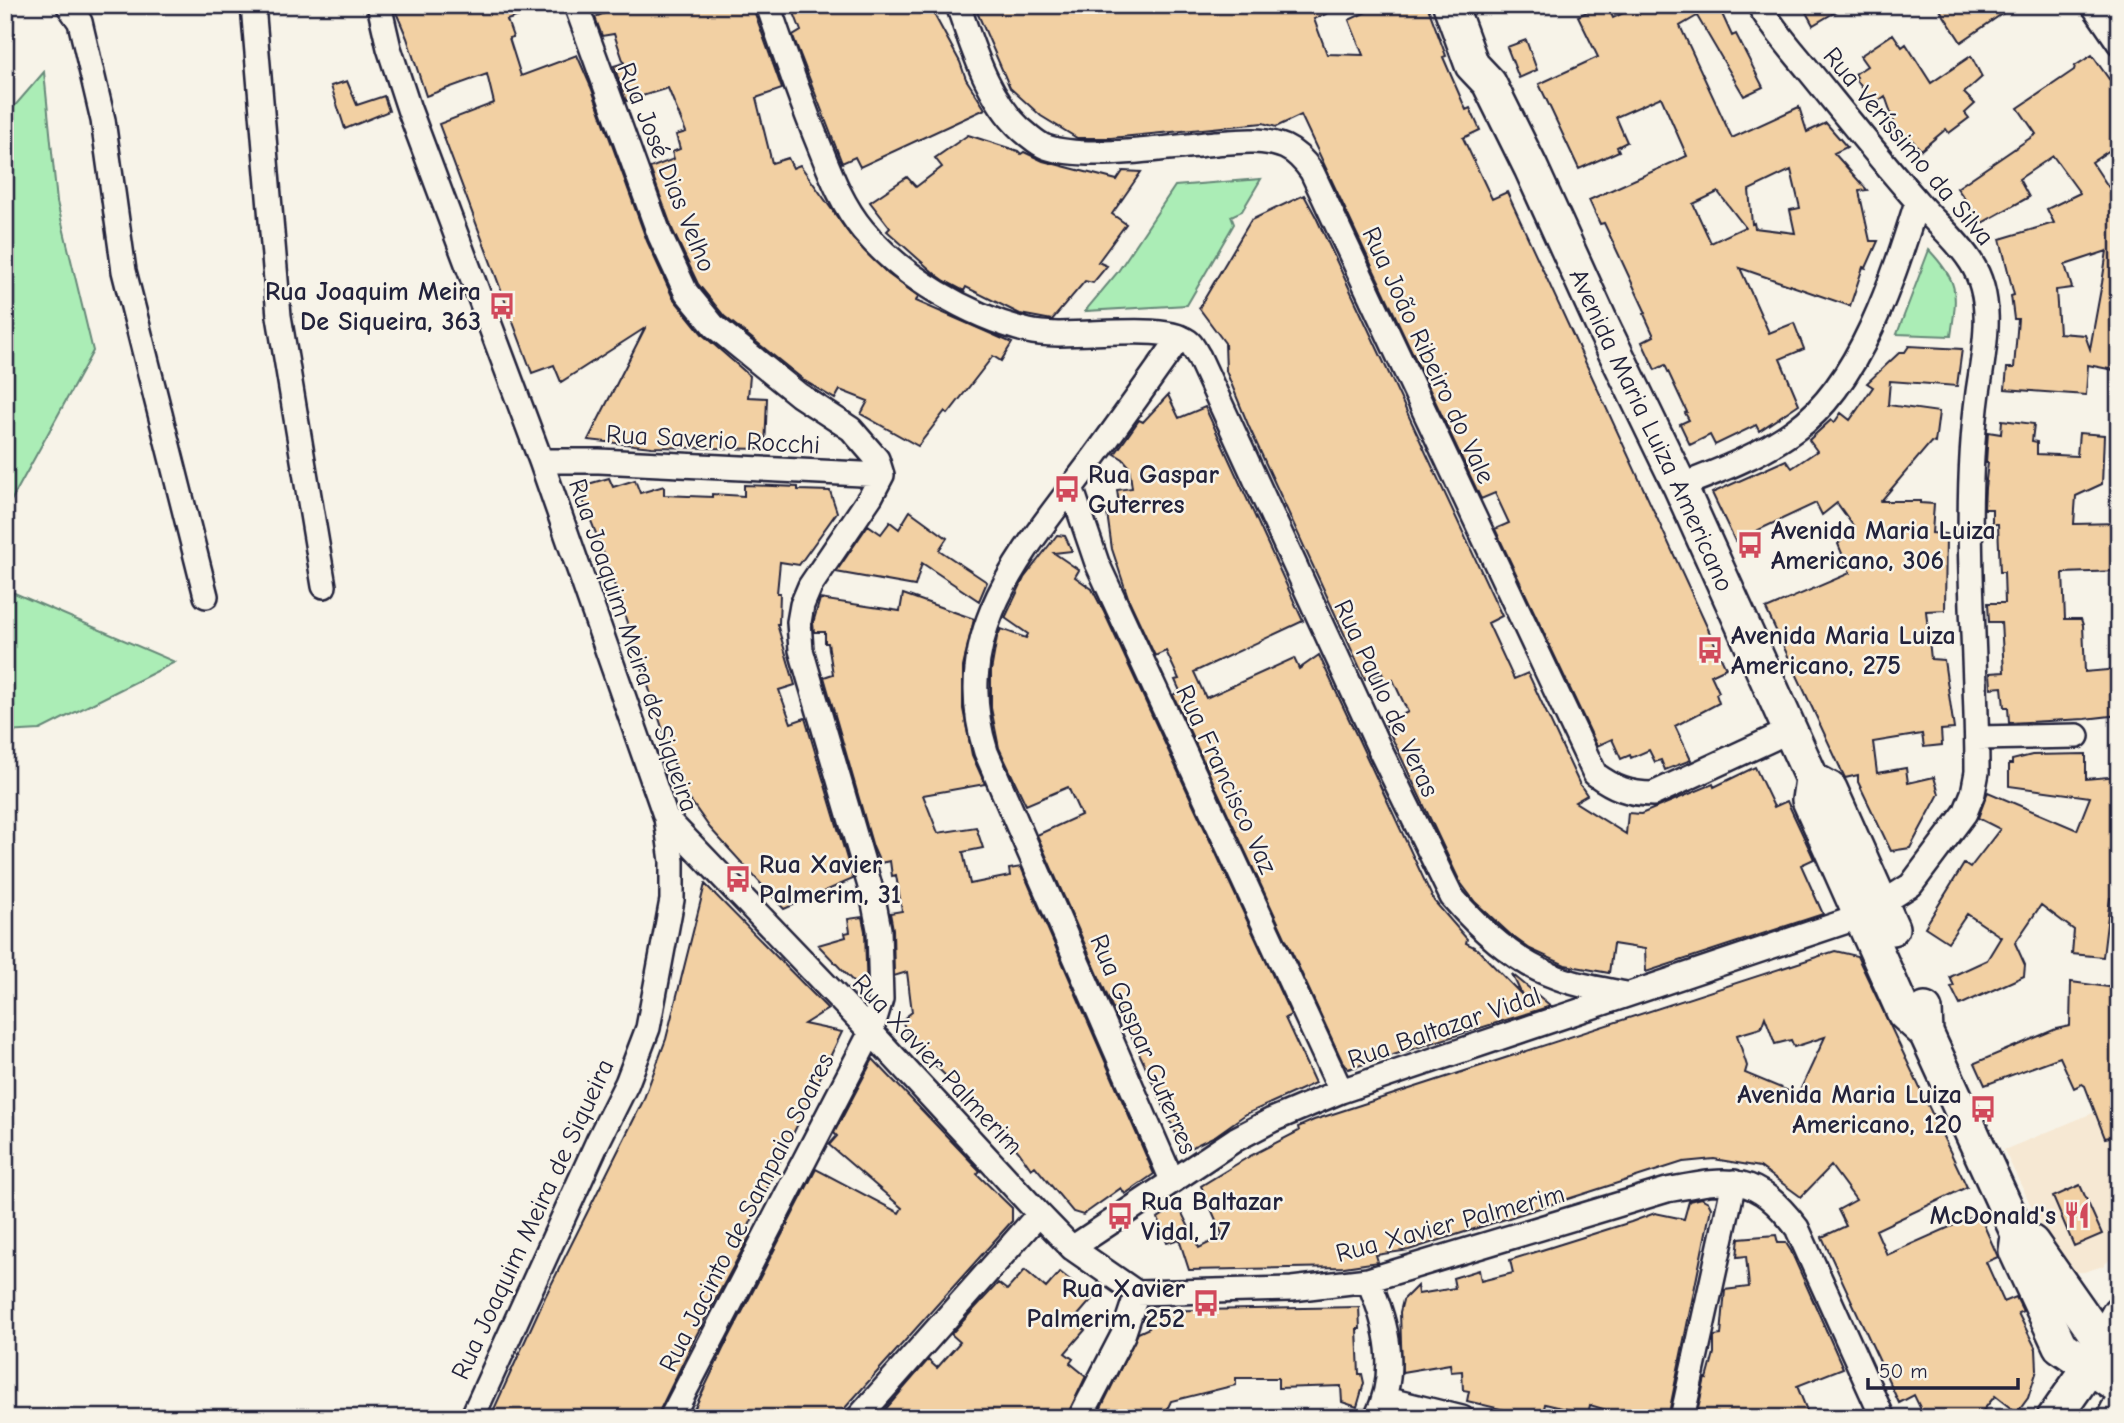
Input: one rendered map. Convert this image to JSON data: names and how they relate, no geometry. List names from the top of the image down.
{
  "streets": {
    "main road": ["Avenida Maria Luiza Americano"],
    "street": [
      "Rua Veríssimo da Silva",
      "Rua José Dias Velho",
      "Rua João Ribeiro do Vale",
      "Rua Saverio Rocchi",
      "Rua Joaquim Meira de Siqueira",
      "Rua Paulo de Veras",
      "Rua Francisco Vaz",
      "Rua Baltazar Vidal",
      "Rua Gaspar Guterres",
      "Rua Xavier Palmerim",
      "Rua Jacinto de Sampaio Soares"
    ]
  },
  "crossings": [
    ["Rua Veríssimo da Silva", "Avenida Maria Luiza Americano"],
    ["Rua Veríssimo da Silva", "Rua Baltazar Vidal"],
    ["Rua José Dias Velho", "Rua Saverio Rocchi"],
    ["Rua José Dias Velho", "Rua Jacinto de Sampaio Soares"],
    ["Rua João Ribeiro do Vale", "Avenida Maria Luiza Americano"],
    ["Avenida Maria Luiza Americano", "Rua Baltazar Vidal"],
    ["Rua Saverio Rocchi", "Rua Joaquim Meira de Siqueira"],
    ["Rua Saverio Rocchi", "Rua Jacinto de Sampaio Soares"],
    ["Rua Joaquim Meira de Siqueira", "Rua Xavier Palmerim"],
    ["Rua Paulo de Veras", "Rua Baltazar Vidal"],
    ["Rua Paulo de Veras", "Rua Gaspar Guterres"],
    ["Rua Francisco Vaz", "Rua Baltazar Vidal"],
    ["Rua Francisco Vaz", "Rua Gaspar Guterres"],
    ["Rua Baltazar Vidal", "Rua Gaspar Guterres"],
    ["Rua Baltazar Vidal", "Rua Xavier Palmerim"],
    ["Rua Xavier Palmerim", "Rua Jacinto de Sampaio Soares"]
  ],
  "places": {
    "bus stop": [
      "Rua Joaquim Meira De Siqueira, 363",
      "Rua Gaspar Guterres",
      "Avenida Maria Luiza Americano, 306",
      "Avenida Maria Luiza Americano, 275",
      "Rua Xavier Palmerim, 31",
      "Avenida Maria Luiza Americano, 120",
      "Rua Baltazar Vidal, 17",
      "Rua Xavier Palmerim, 252"
    ],
    "restaurant": ["McDonald's"]
  },
  "scale_bar": "50 m"
}
